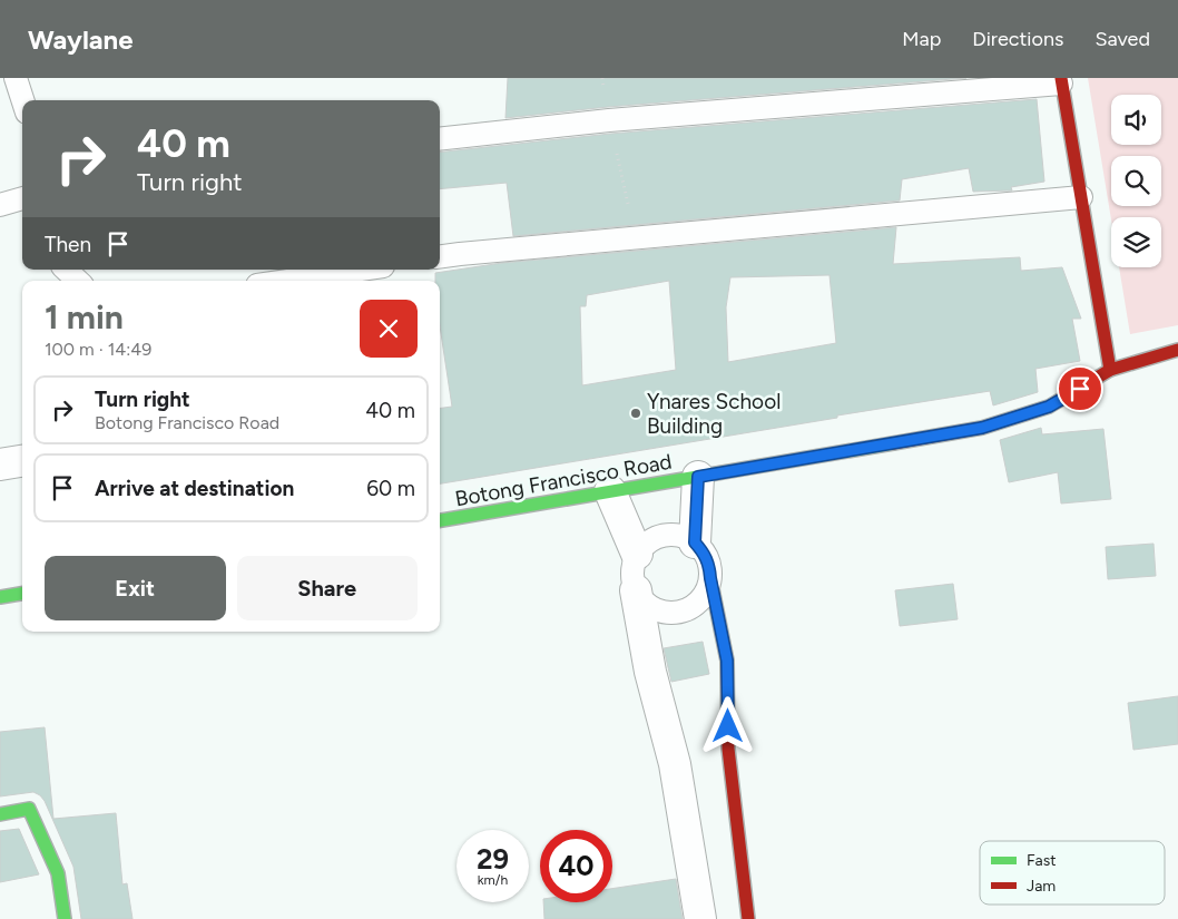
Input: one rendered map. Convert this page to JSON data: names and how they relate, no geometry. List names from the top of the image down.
{
  "streets": {
    "street": ["Botong Francisco Road"]
  },
  "places": ["Ynares School Building"],
  "legend": ["Fast", "Jam"],
  "page": {
    "header": "Waylane",
    "nav": ["Map", "Directions", "Saved"],
    "turn": ["40 m", "Turn right"],
    "then": "Then",
    "heading": ["1 min", "100 m · 14:49"],
    "list": [
      {
        "name": "Turn right",
        "note": "Botong Francisco Road",
        "value": "40 m"
      },
      {
        "name": "Arrive at destination",
        "value": "60 m"
      }
    ],
    "buttons": ["Exit", "Share"],
    "speed": "29 km/h",
    "limit": "40"
  }
}
